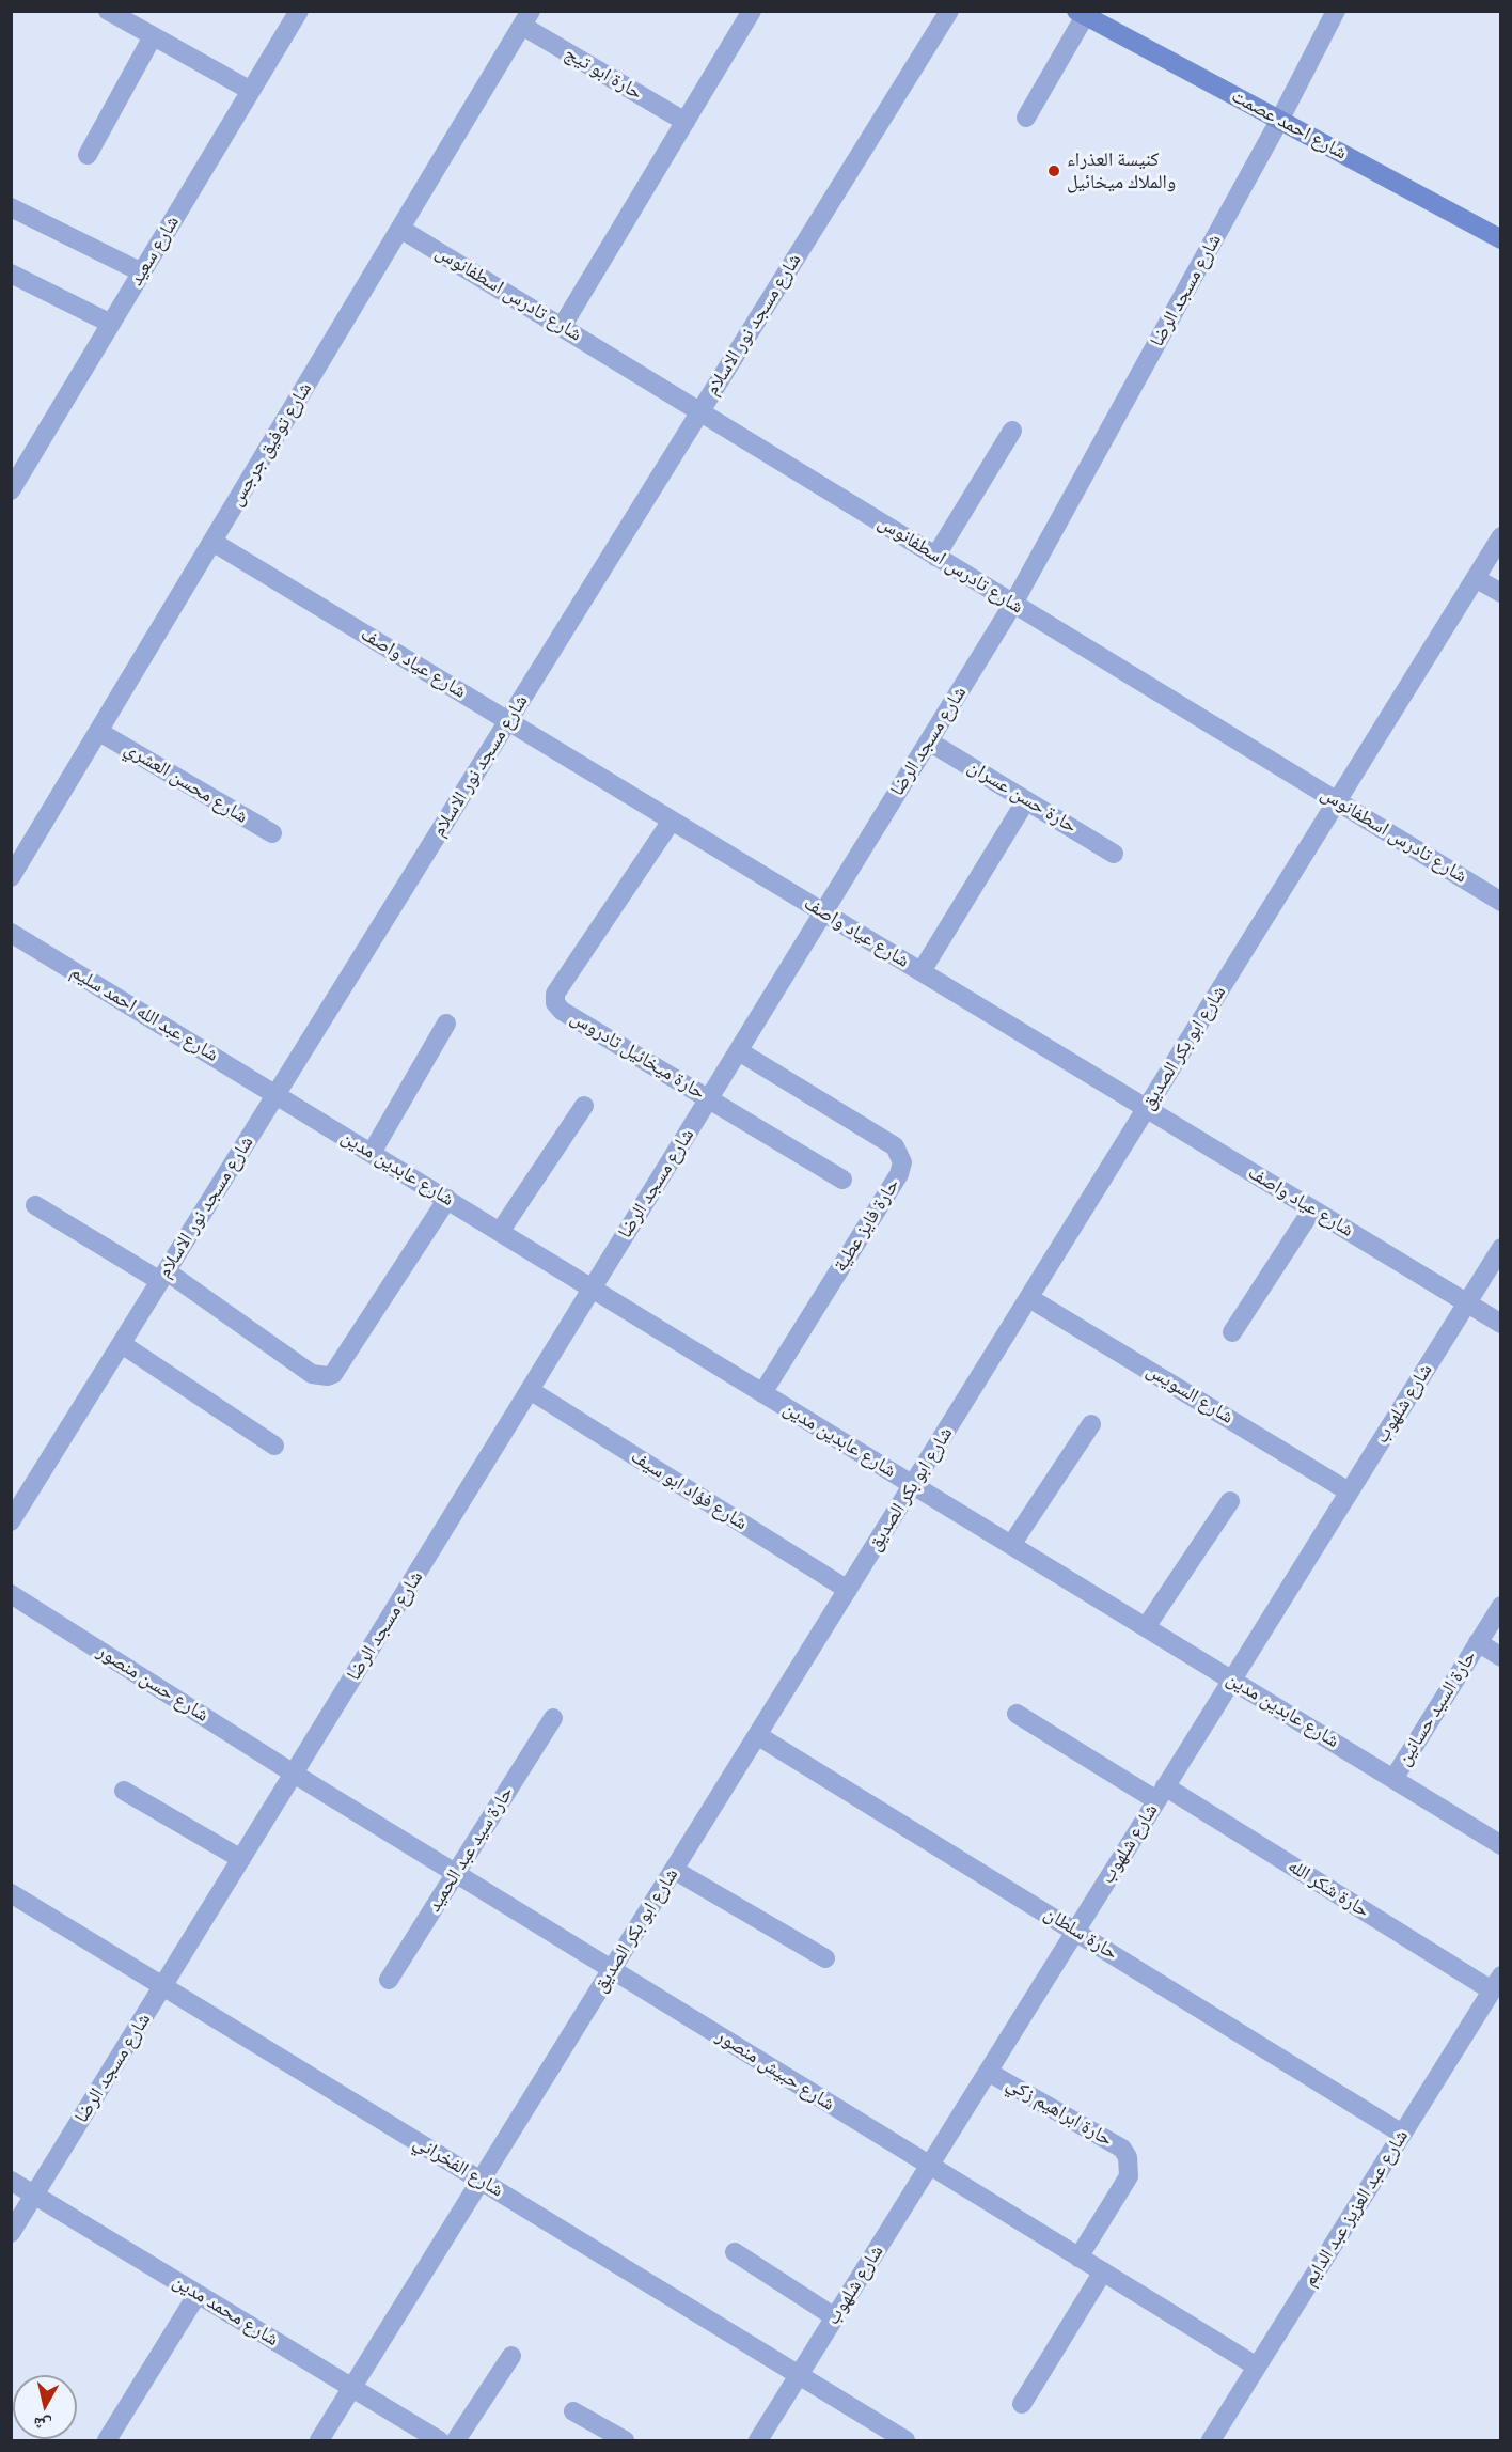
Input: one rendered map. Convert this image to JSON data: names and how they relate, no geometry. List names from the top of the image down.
{
  "streets": {
    "main road": ["شارع احمد عصمت"],
    "street": [
      "حارة ابو تيج",
      "شارع سعيد",
      "شارع مسجد الرضا",
      "شارع تادرس اسطفانوس",
      "شارع مسجد نور الاسلام",
      "شارع توفيق جرجس",
      "شارع عياد واصف",
      "شارع محسن العشري",
      "حارة حسن عسران",
      "شارع عبد الله احمد سليم",
      "شارع ابو بكر الصديق",
      "حارة ميخائيل تادروس",
      "شارع عابدين مدين",
      "حارة فايز عطية",
      "شارع السويس",
      "شارع شلهوب",
      "شارع فؤاد ابو سيف",
      "شارع حسن منصور",
      "حارة السيد حسانين",
      "حارة سيد عبد الحميد",
      "حارة شكر الله",
      "حارة سلطان",
      "شارع حبيش منصور",
      "حارة ابراهيم زكي",
      "شارع الفخراني",
      "شارع عبد العزيز عبد الدايم",
      "شارع محمد مدين"
    ]
  },
  "crossings": [
    ["حارة ابو تيج", "شارع توفيق جرجس"],
    ["شارع احمد عصمت", "شارع مسجد الرضا"],
    ["شارع مسجد الرضا", "شارع تادرس اسطفانوس"],
    ["شارع مسجد الرضا", "شارع عياد واصف"],
    ["شارع مسجد الرضا", "حارة حسن عسران"],
    ["شارع مسجد الرضا", "حارة ميخائيل تادروس"],
    ["شارع مسجد الرضا", "شارع عابدين مدين"],
    ["شارع مسجد الرضا", "حارة فايز عطية"],
    ["شارع مسجد الرضا", "شارع فؤاد ابو سيف"],
    ["شارع مسجد الرضا", "شارع حسن منصور"],
    ["شارع مسجد الرضا", "شارع حبيش منصور"],
    ["شارع مسجد الرضا", "شارع الفخراني"],
    ["شارع مسجد الرضا", "شارع محمد مدين"],
    ["شارع تادرس اسطفانوس", "شارع مسجد نور الاسلام"],
    ["شارع تادرس اسطفانوس", "شارع توفيق جرجس"],
    ["شارع تادرس اسطفانوس", "شارع ابو بكر الصديق"],
    ["شارع مسجد نور الاسلام", "شارع عياد واصف"],
    ["شارع مسجد نور الاسلام", "شارع عبد الله احمد سليم"],
    ["شارع مسجد نور الاسلام", "شارع عابدين مدين"],
    ["شارع توفيق جرجس", "شارع عياد واصف"],
    ["شارع توفيق جرجس", "شارع محسن العشري"],
    ["شارع عياد واصف", "شارع ابو بكر الصديق"],
    ["شارع عياد واصف", "حارة ميخائيل تادروس"],
    ["شارع عياد واصف", "شارع شلهوب"],
    ["شارع عبد الله احمد سليم", "شارع عابدين مدين"],
    ["شارع ابو بكر الصديق", "شارع عابدين مدين"],
    ["شارع ابو بكر الصديق", "شارع السويس"],
    ["شارع ابو بكر الصديق", "شارع فؤاد ابو سيف"],
    ["شارع ابو بكر الصديق", "حارة سلطان"],
    ["شارع ابو بكر الصديق", "شارع حبيش منصور"],
    ["شارع ابو بكر الصديق", "شارع الفخراني"],
    ["شارع ابو بكر الصديق", "شارع محمد مدين"],
    ["شارع عابدين مدين", "حارة فايز عطية"],
    ["شارع عابدين مدين", "شارع شلهوب"],
    ["شارع عابدين مدين", "حارة السيد حسانين"],
    ["شارع السويس", "شارع شلهوب"],
    ["شارع شلهوب", "حارة شكر الله"],
    ["شارع شلهوب", "حارة سلطان"],
    ["شارع شلهوب", "شارع حبيش منصور"],
    ["شارع شلهوب", "حارة ابراهيم زكي"],
    ["شارع شلهوب", "شارع الفخراني"],
    ["شارع حسن منصور", "شارع حبيش منصور"],
    ["حارة سيد عبد الحميد", "شارع حبيش منصور"],
    ["حارة شكر الله", "شارع عبد العزيز عبد الدايم"],
    ["حارة سلطان", "شارع عبد العزيز عبد الدايم"],
    ["شارع حبيش منصور", "حارة ابراهيم زكي"],
    ["شارع حبيش منصور", "شارع عبد العزيز عبد الدايم"]
  ],
  "places": ["كنيسة العذراء والملاك ميخائيل"],
  "north": "bottom"
}
